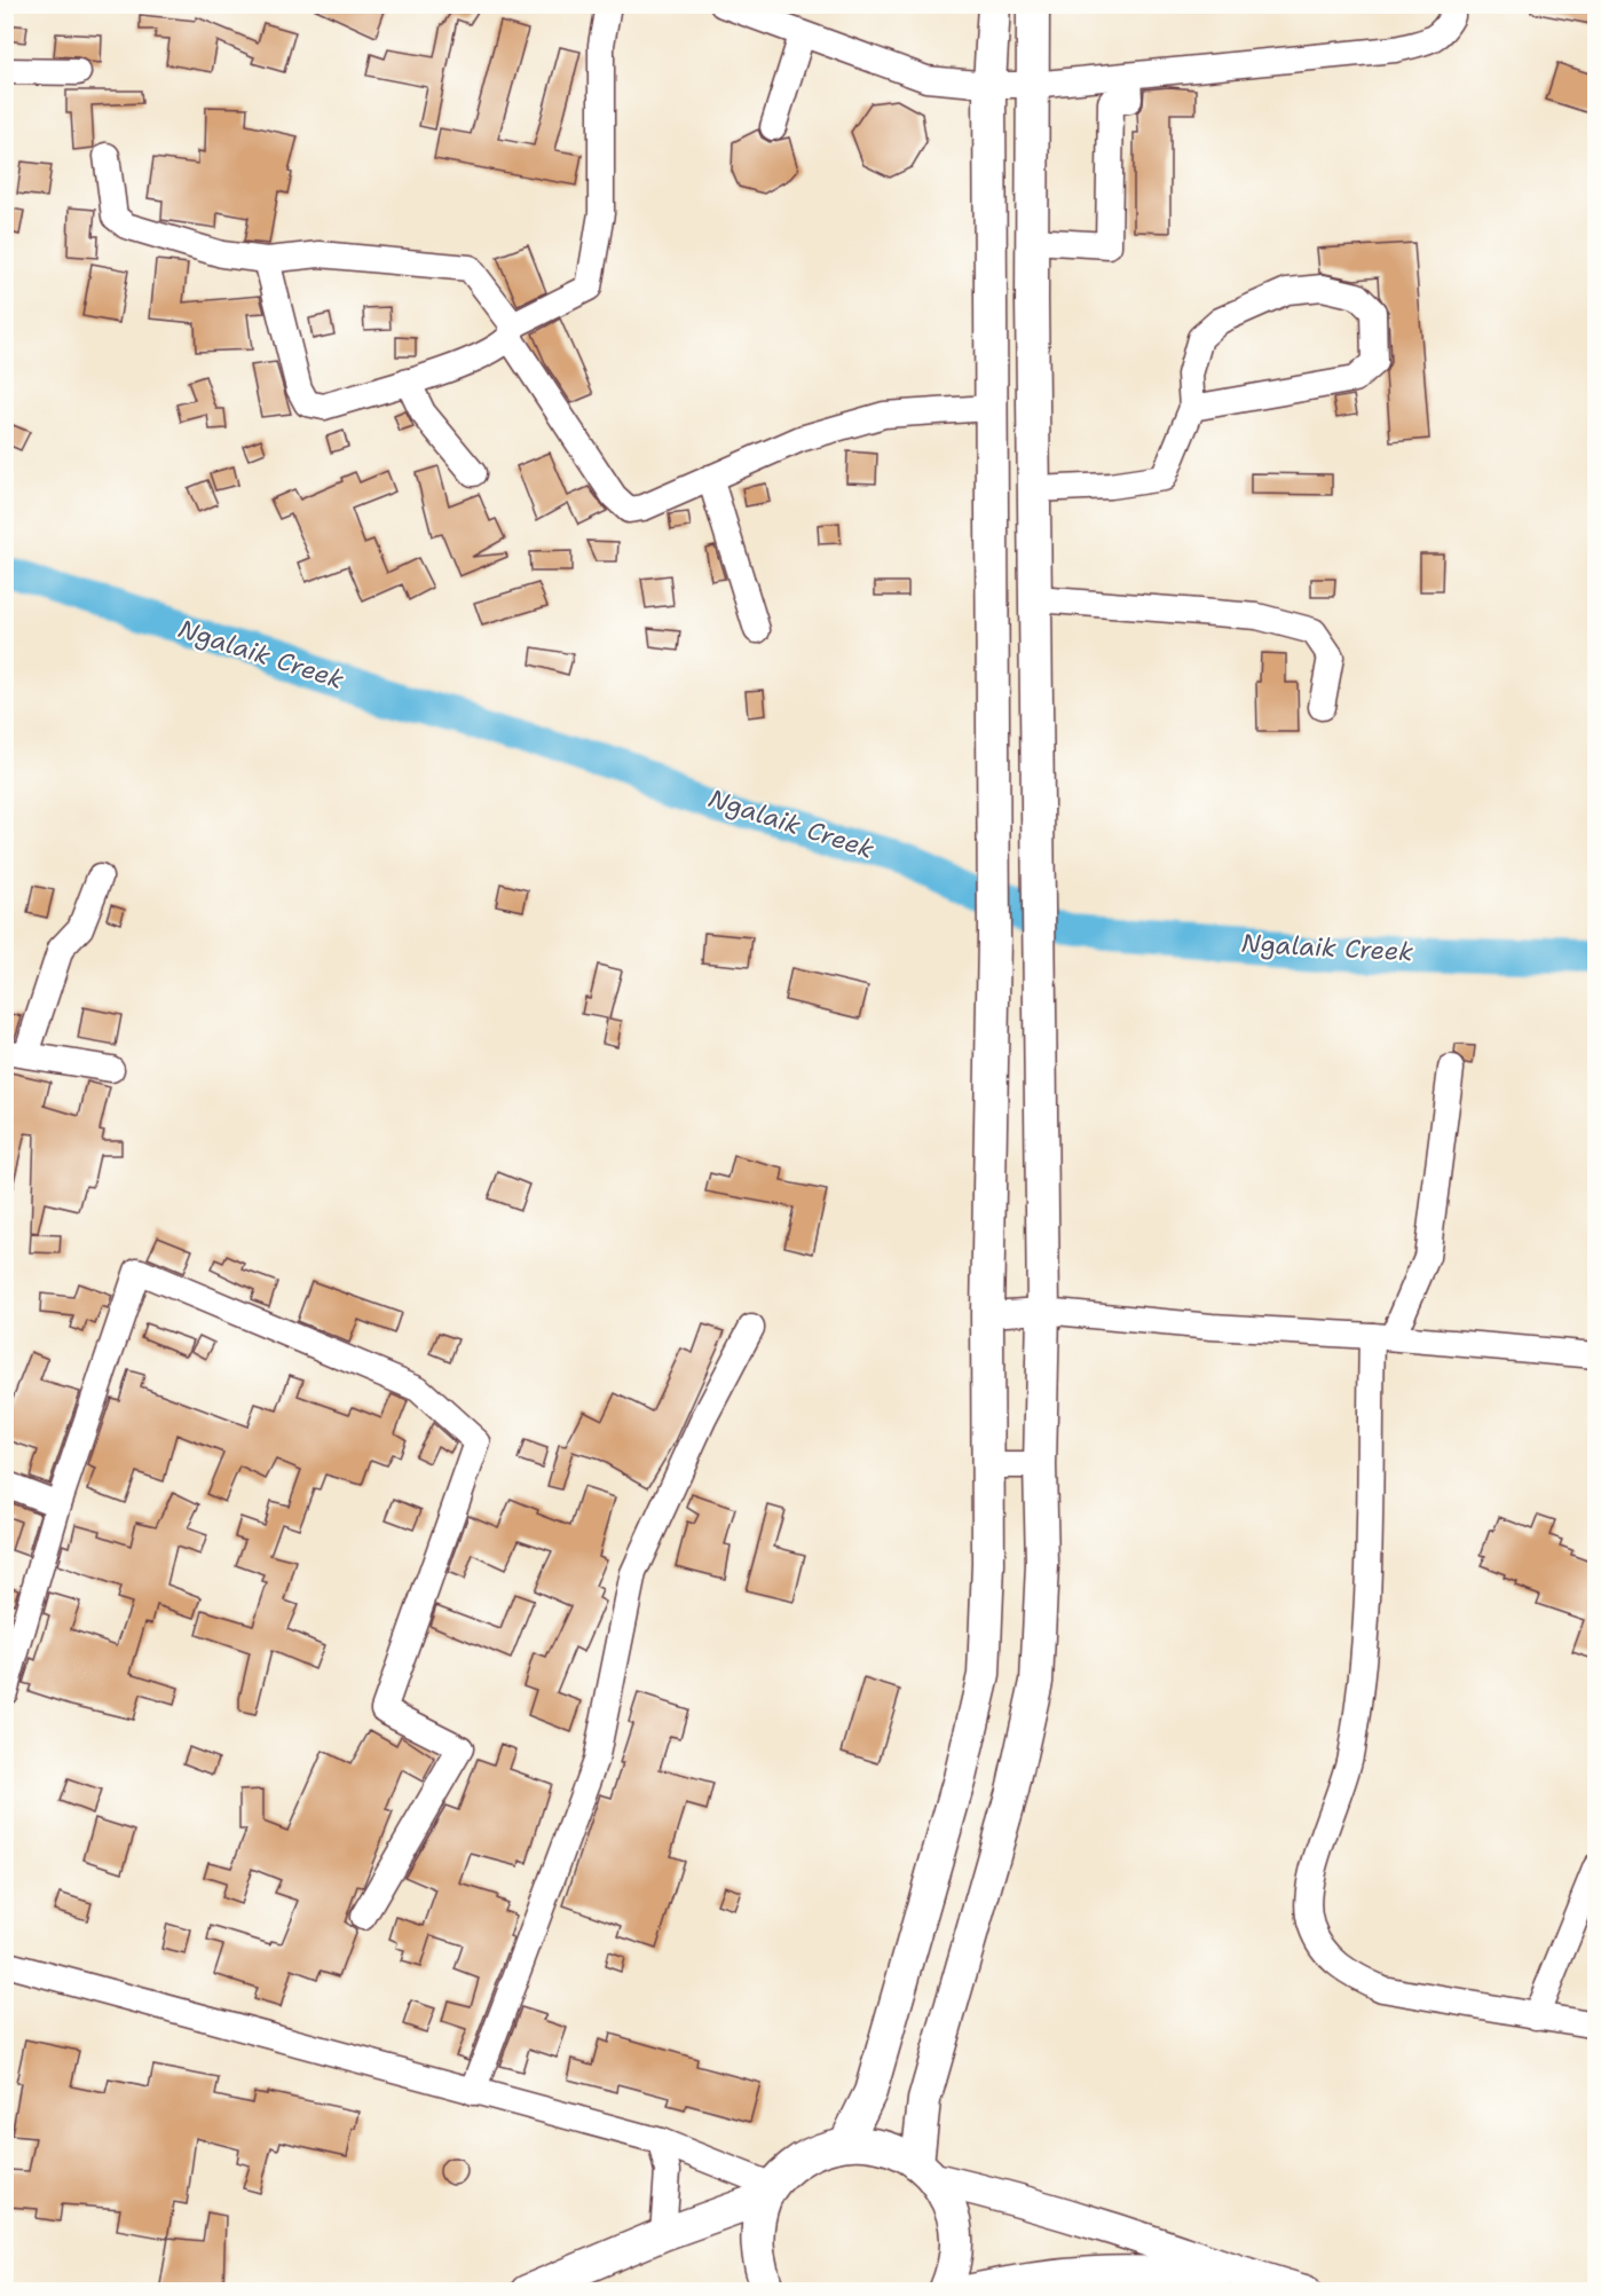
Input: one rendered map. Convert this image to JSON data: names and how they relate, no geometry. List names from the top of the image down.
{
  "water": ["Ngalaik Creek"]
}
